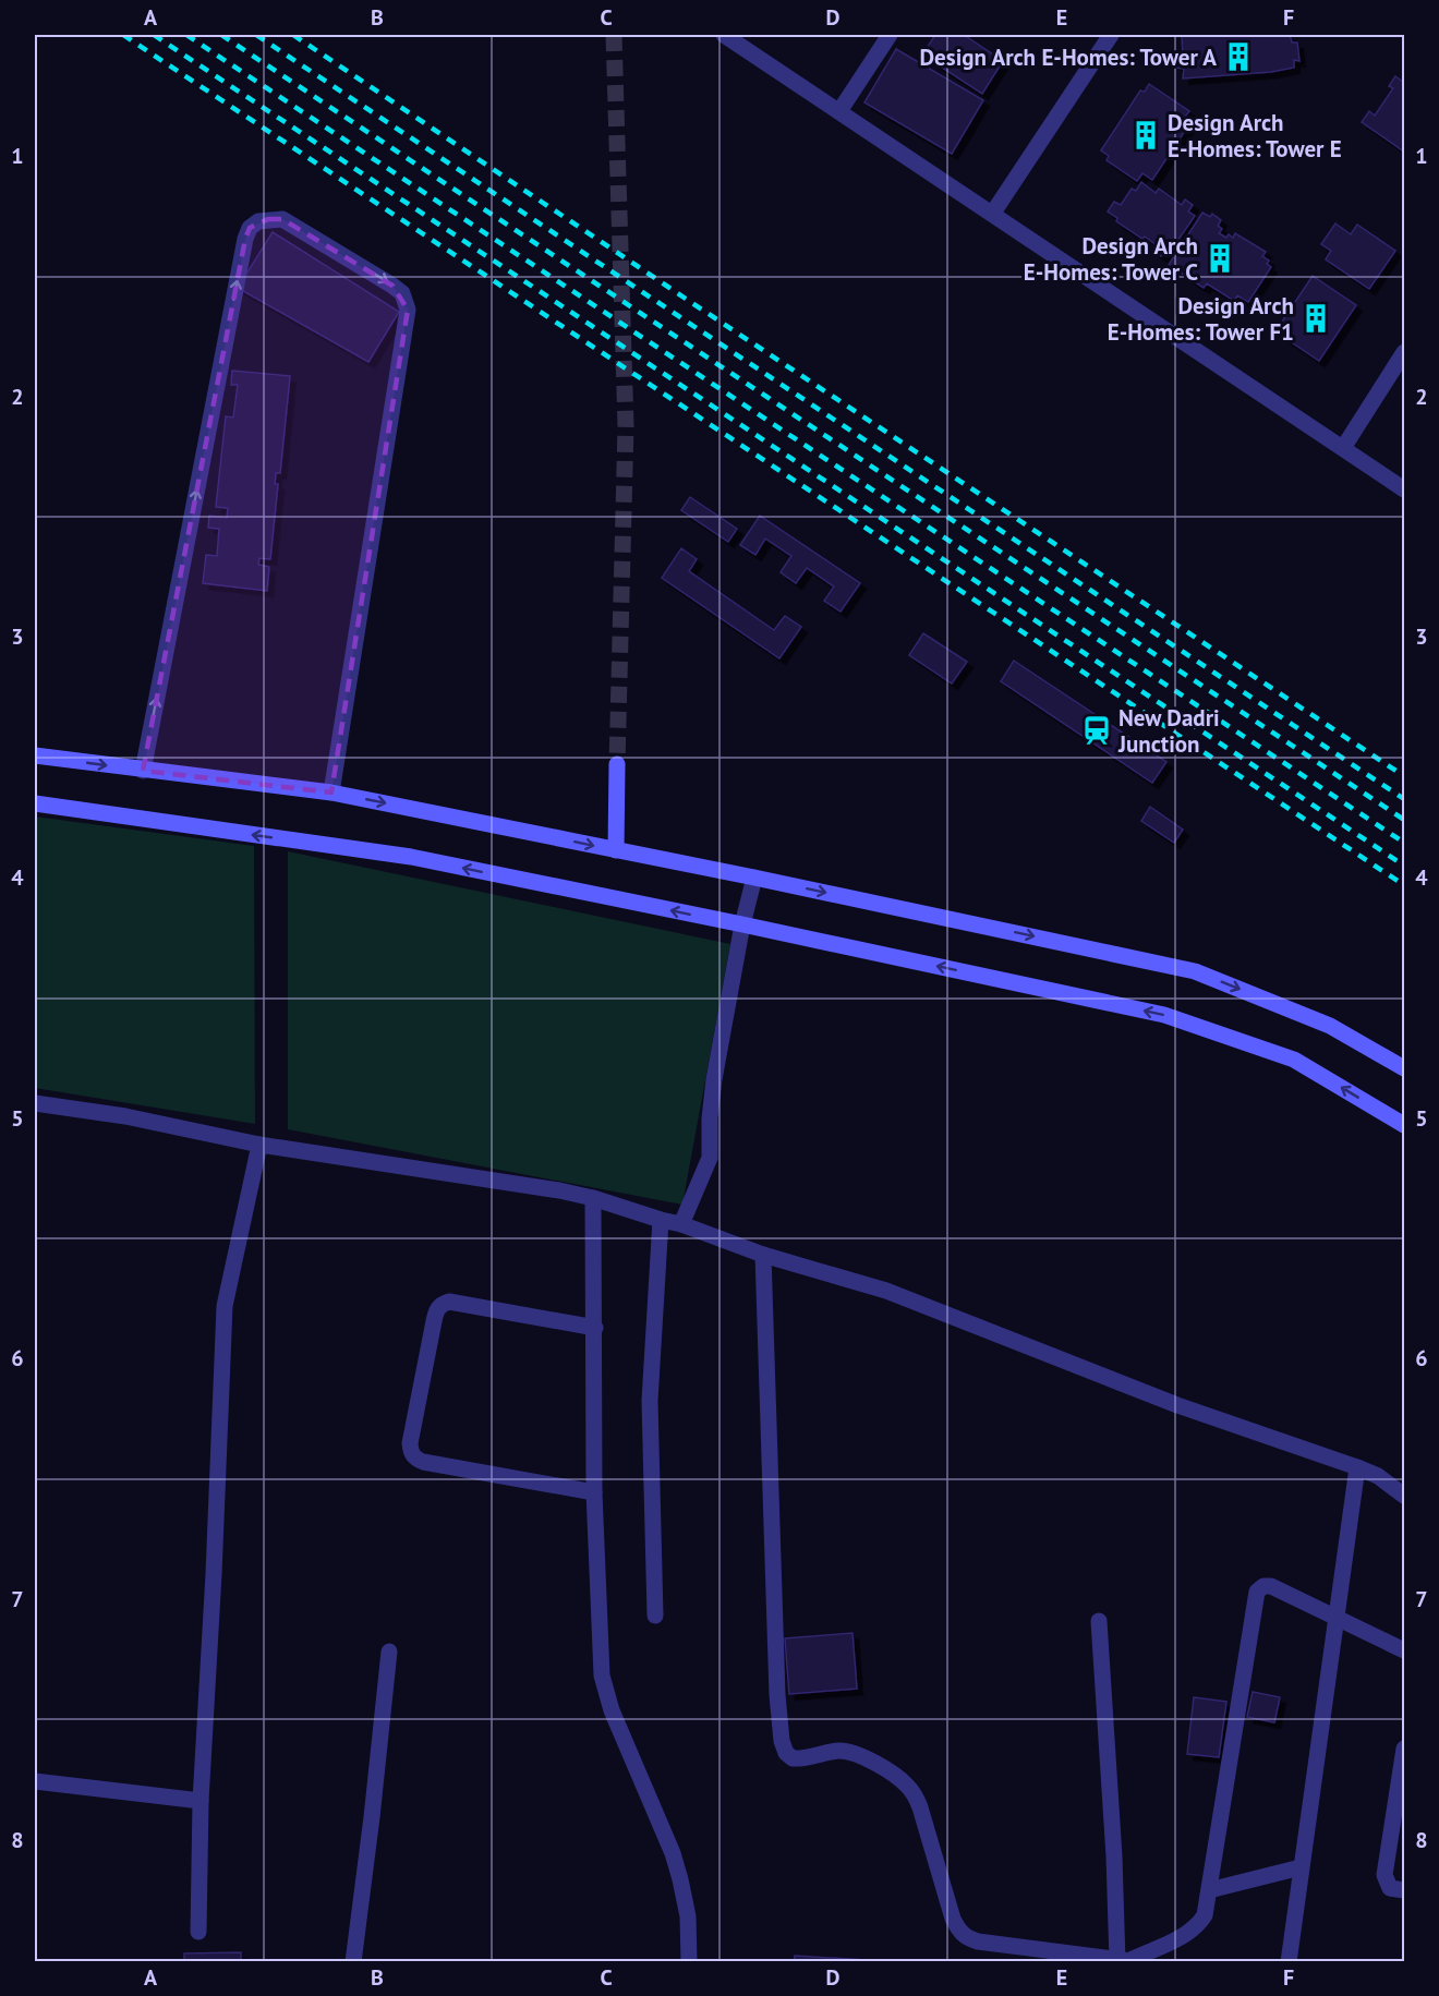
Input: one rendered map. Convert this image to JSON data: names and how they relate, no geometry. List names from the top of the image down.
{
  "places": {
    "building": [
      "Design Arch E-Homes: Tower A",
      "Design Arch E-Homes: Tower E",
      "Design Arch E-Homes: Tower C",
      "Design Arch E-Homes: Tower F1"
    ],
    "station": ["New Dadri Junction"]
  },
  "grid": {
    "columns": [
      "A",
      "B",
      "C",
      "D",
      "E",
      "F"
    ],
    "rows": [
      "1",
      "2",
      "3",
      "4",
      "5",
      "6",
      "7",
      "8"
    ]
  }
}
